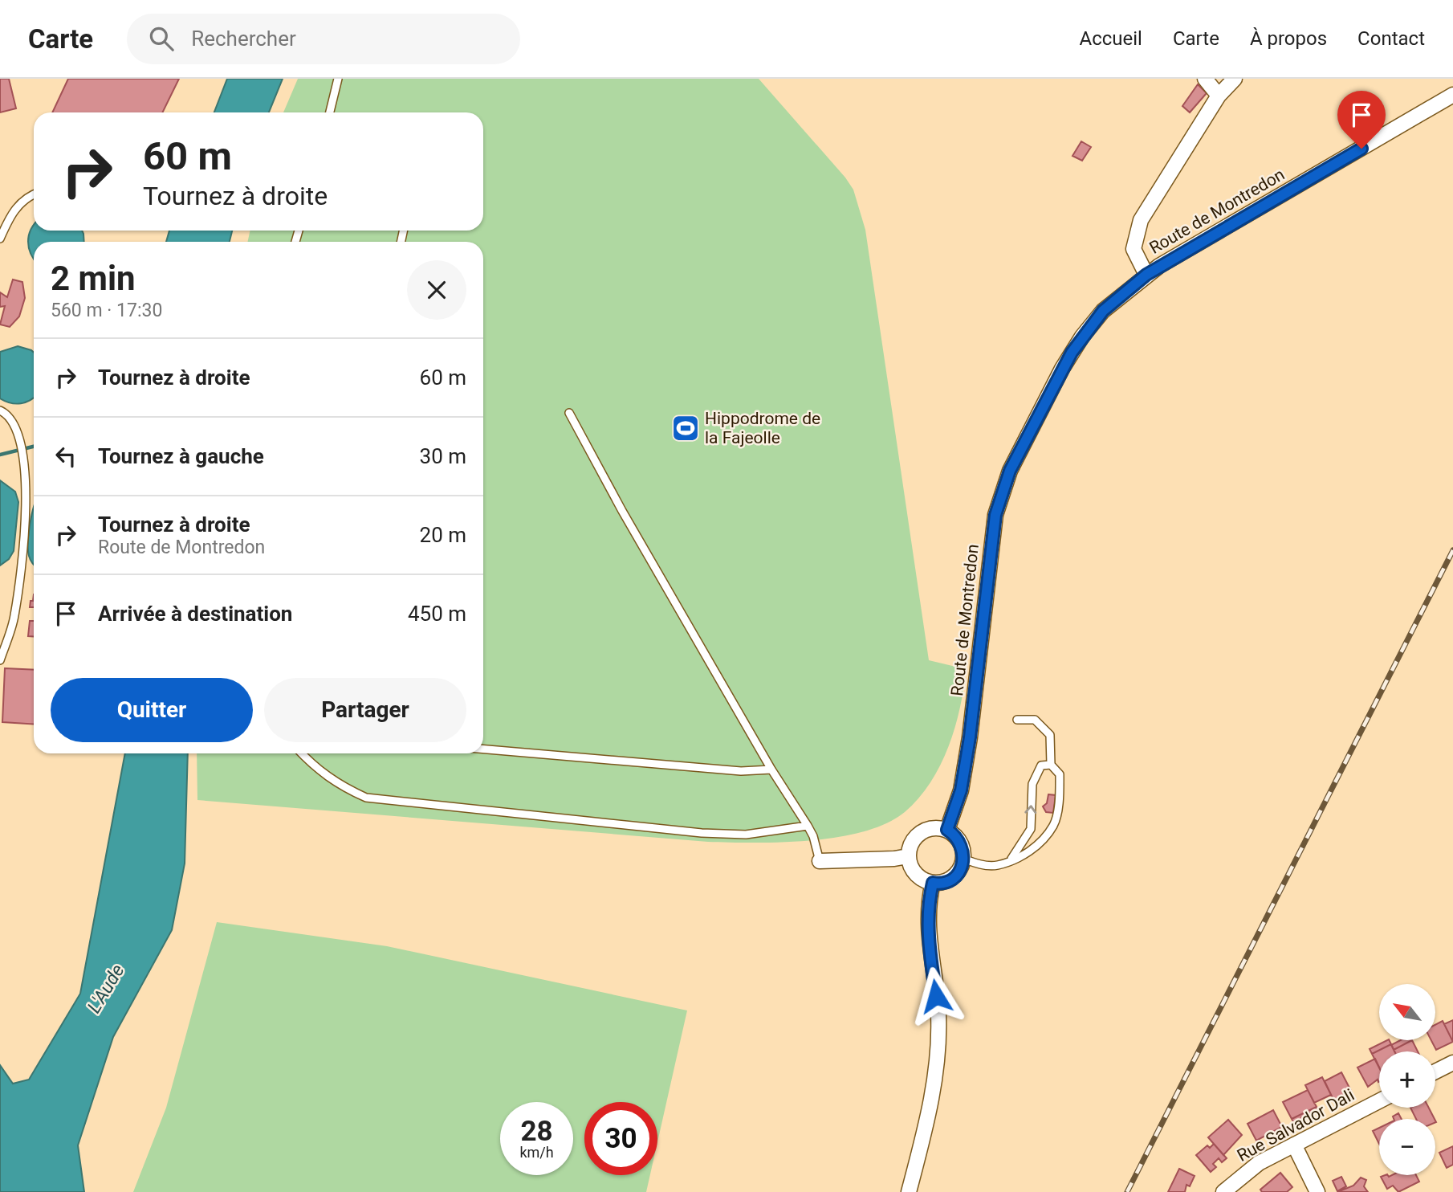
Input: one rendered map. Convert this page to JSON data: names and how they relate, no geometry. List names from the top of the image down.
{
  "streets": {
    "street": ["Route de Montredon", "Rue Salvador Dali"]
  },
  "water": ["L'Aude"],
  "places": {
    "sports": ["Hippodrome de la Fajeolle"]
  },
  "north": "top left",
  "page": {
    "header": "Carte",
    "search": "Rechercher",
    "nav": [
      "Accueil",
      "Carte",
      "À propos",
      "Contact"
    ],
    "turn": ["60 m", "Tournez à droite"],
    "heading": ["2 min", "560 m · 17:30"],
    "list": [
      {
        "name": "Tournez à droite",
        "value": "60 m"
      },
      {
        "name": "Tournez à gauche",
        "value": "30 m"
      },
      {
        "name": "Tournez à droite",
        "note": "Route de Montredon",
        "value": "20 m"
      },
      {
        "name": "Arrivée à destination",
        "value": "450 m"
      }
    ],
    "buttons": ["Quitter", "Partager"],
    "map_buttons": ["+", "−"],
    "speed": "28 km/h",
    "limit": "30"
  }
}
